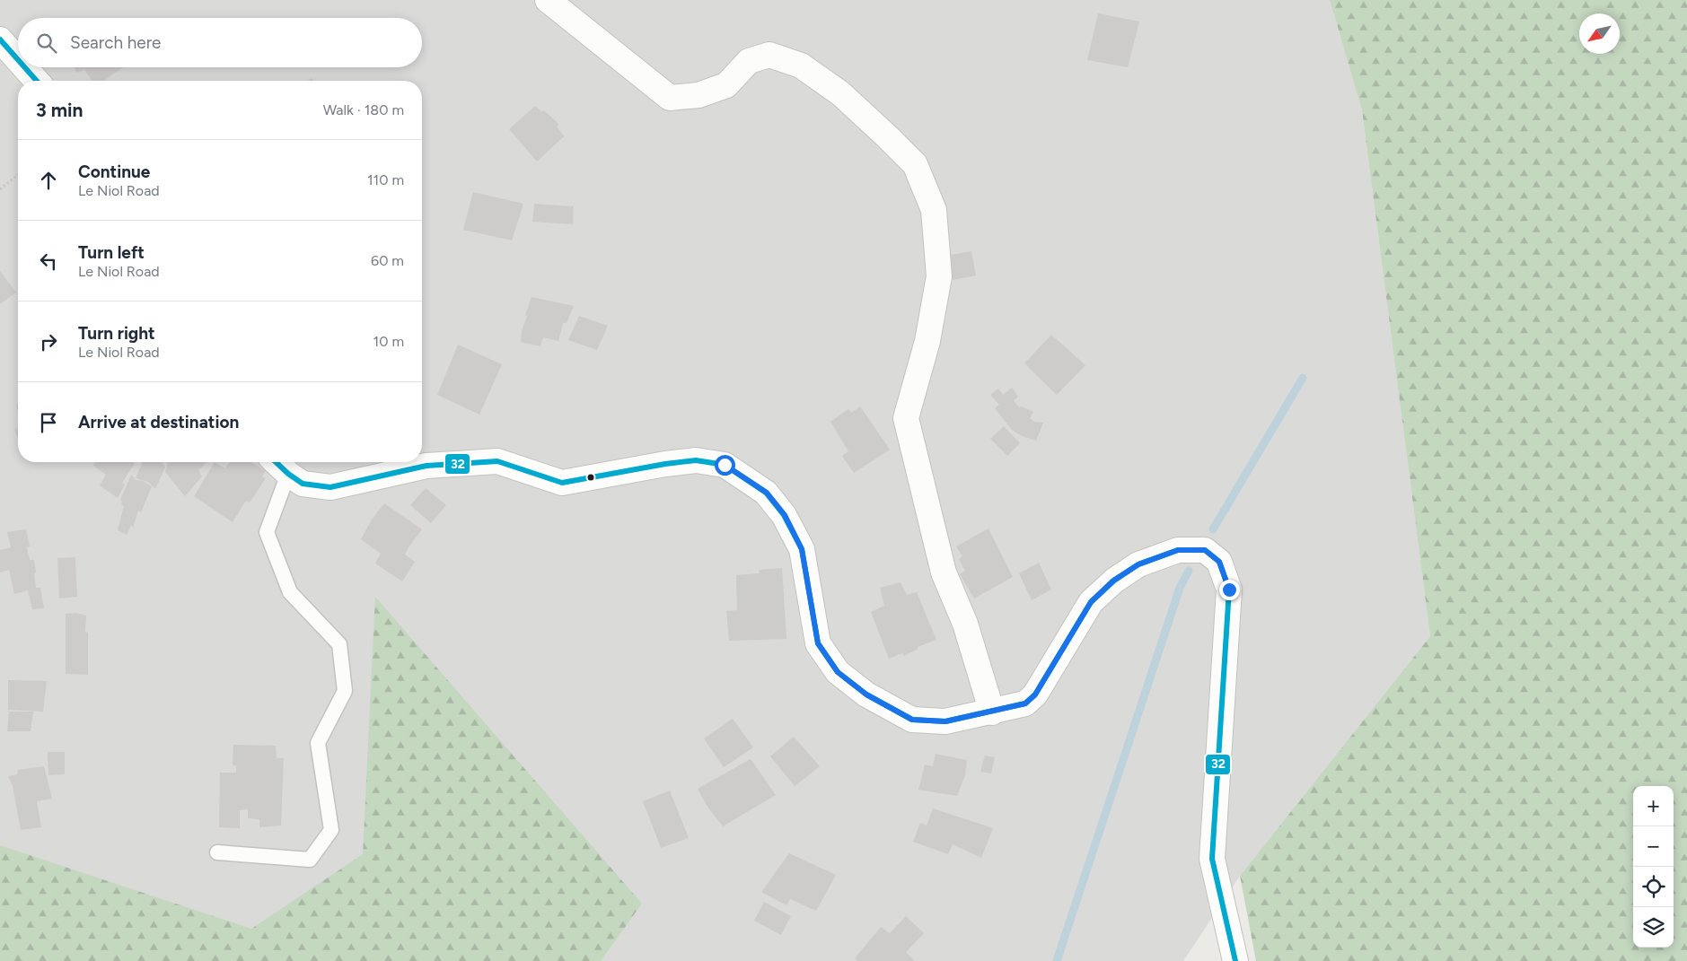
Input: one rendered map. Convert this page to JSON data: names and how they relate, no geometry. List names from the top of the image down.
{
  "lines": ["transit line 32"],
  "north": "bottom left",
  "page": {
    "search": "Search here",
    "heading": ["3 min", "Walk · 180 m"],
    "list": [
      ["Continue", "Le Niol Road", "110 m"],
      ["Turn left", "Le Niol Road", "60 m"],
      ["Turn right", "Le Niol Road", "10 m"],
      "Arrive at destination"
    ],
    "map_buttons": ["+", "−"]
  }
}
